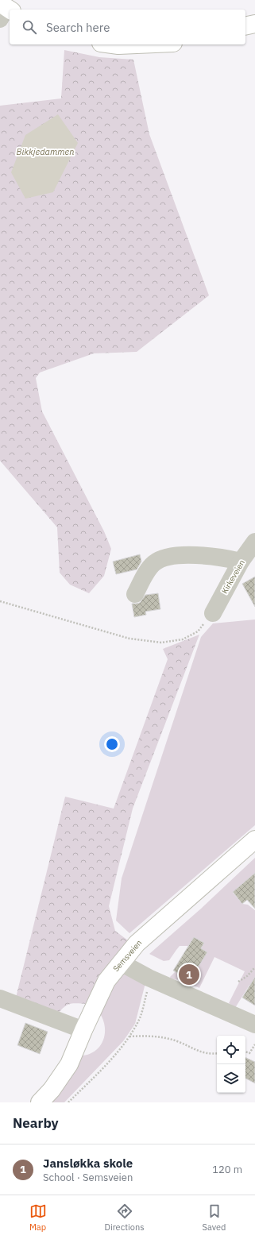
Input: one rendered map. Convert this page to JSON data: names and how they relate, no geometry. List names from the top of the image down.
{
  "streets": {
    "main road": ["Semsveien"],
    "street": ["Kirkeveien"]
  },
  "water": ["Bikkjedammen"],
  "page": {
    "search": "Search here",
    "pins": "1",
    "heading": "Nearby",
    "list": [
      {
        "mark": "1",
        "name": "Jansløkka skole",
        "note": "School · Semsveien",
        "value": "120 m"
      }
    ],
    "nav": ["Map", "Directions", "Saved"]
  }
}
